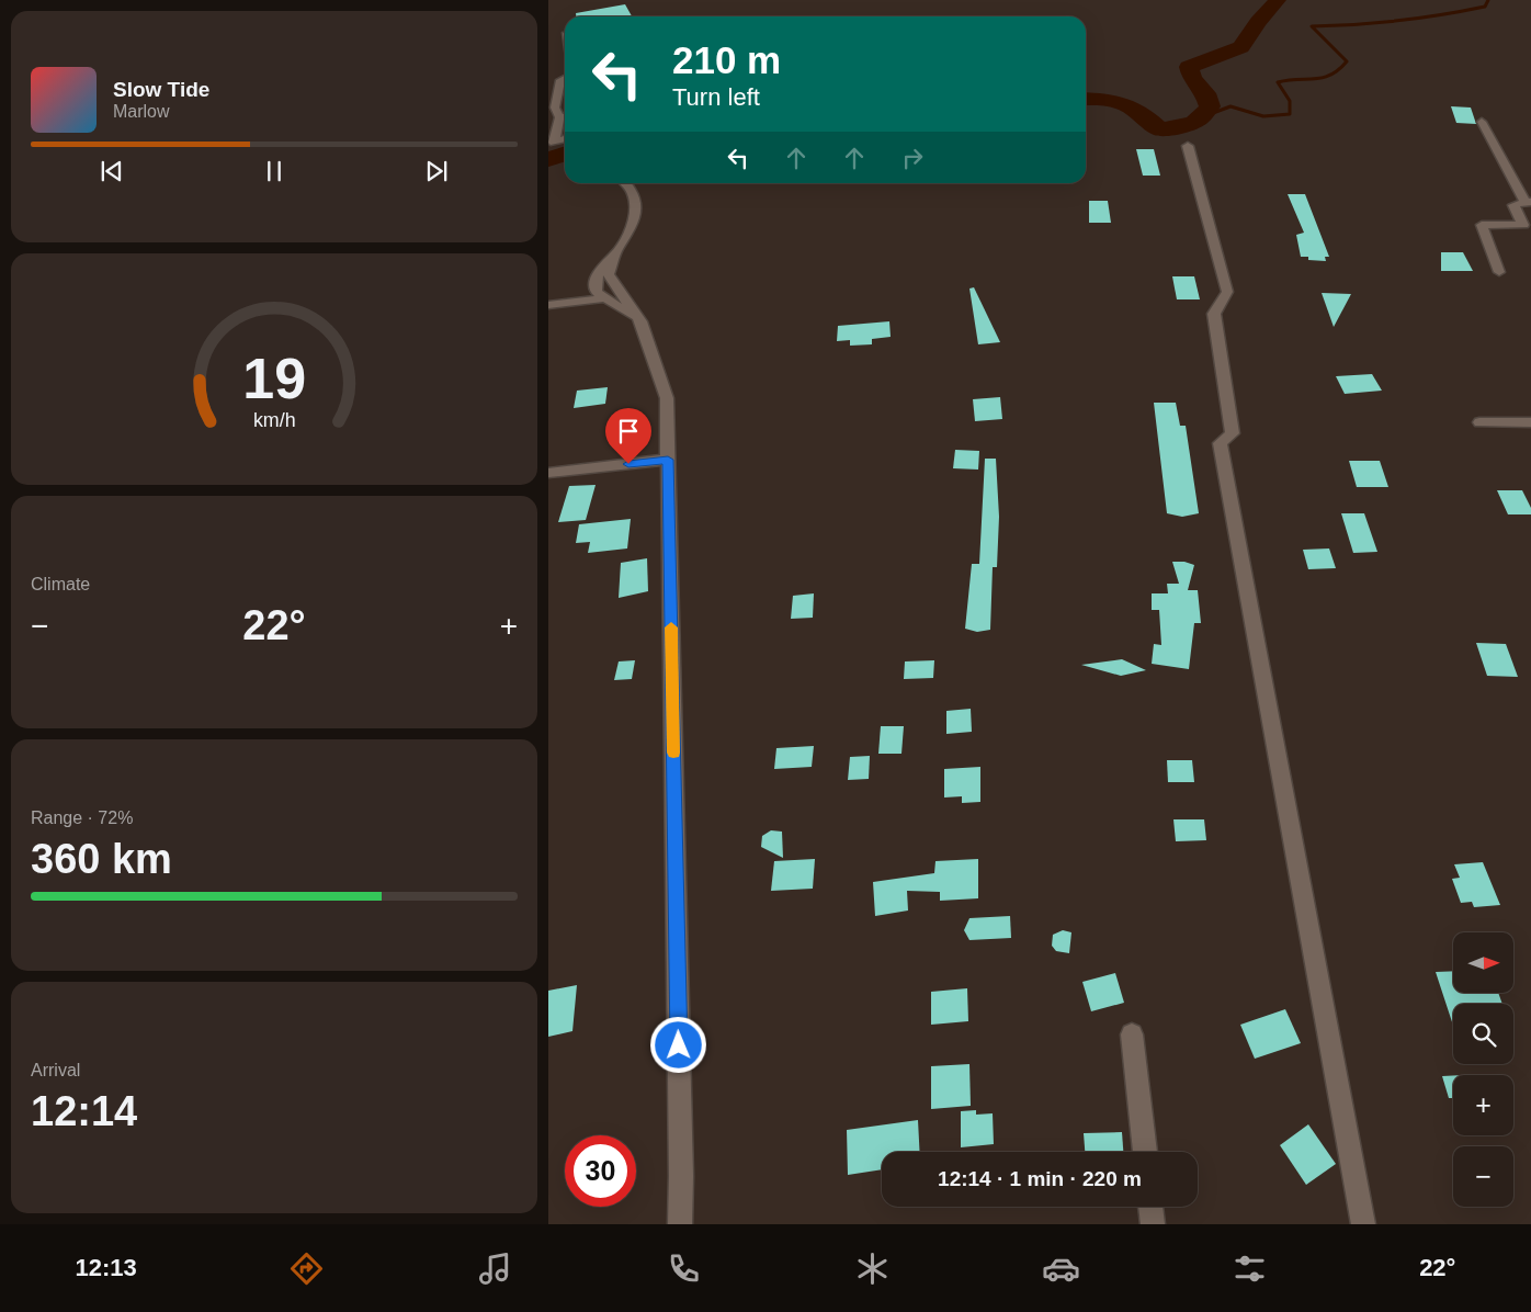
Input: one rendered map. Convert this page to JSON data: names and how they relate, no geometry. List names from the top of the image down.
{
  "north": "right",
  "page": {
    "turn": ["210 m", "Turn left"],
    "song": ["Slow Tide", "Marlow"],
    "tile": [
      "Climate",
      ["Range · 72%", "360 km"],
      ["Arrival", "12:14"]
    ],
    "heat": ["−", "22°", "+"],
    "map_buttons": ["+", "−"],
    "limit": "30",
    "trip": "12:14 · 1 min · 220 m",
    "tabs": ["12:13", "22°"],
    "gauge": ["19", "km/h"]
  }
}
